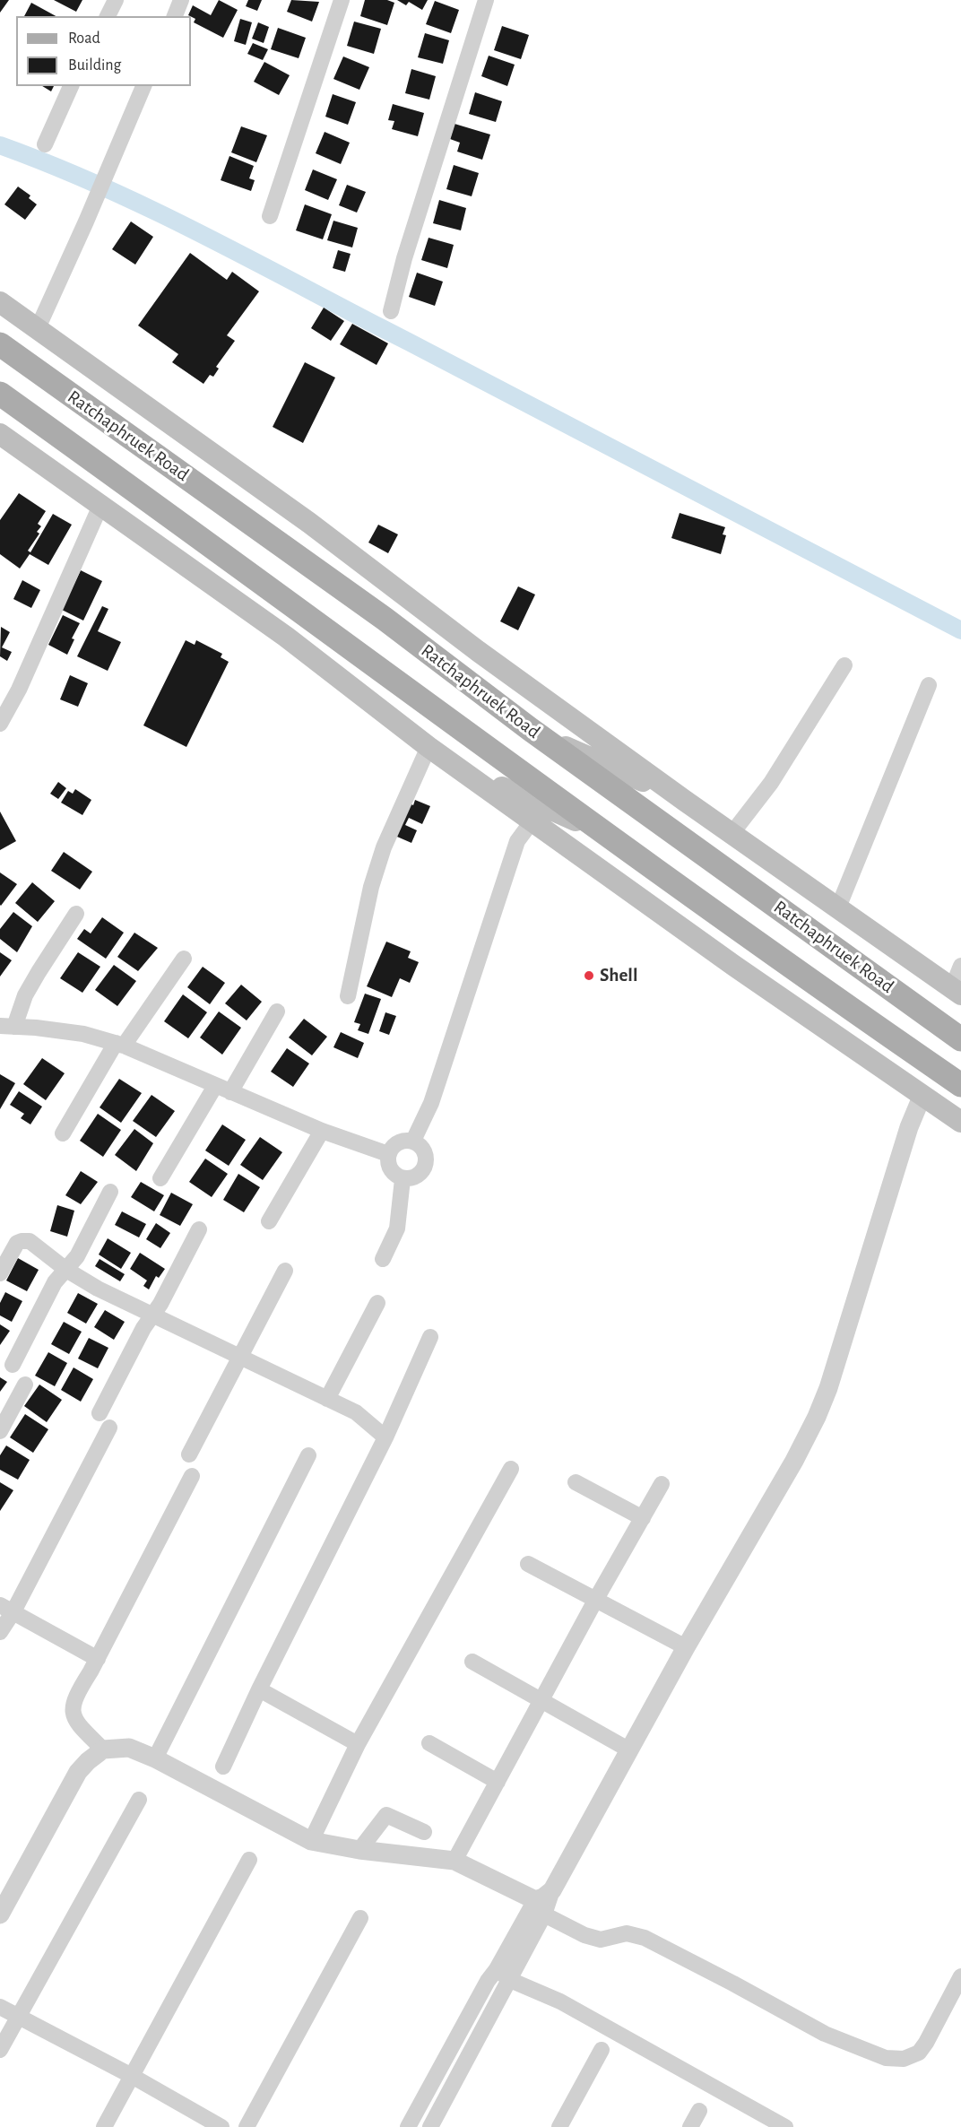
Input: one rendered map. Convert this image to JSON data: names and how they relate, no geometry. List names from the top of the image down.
{
  "streets": {
    "main road": ["Ratchaphruek Road"]
  },
  "places": ["Shell"],
  "legend": ["Road", "Building"]
}
